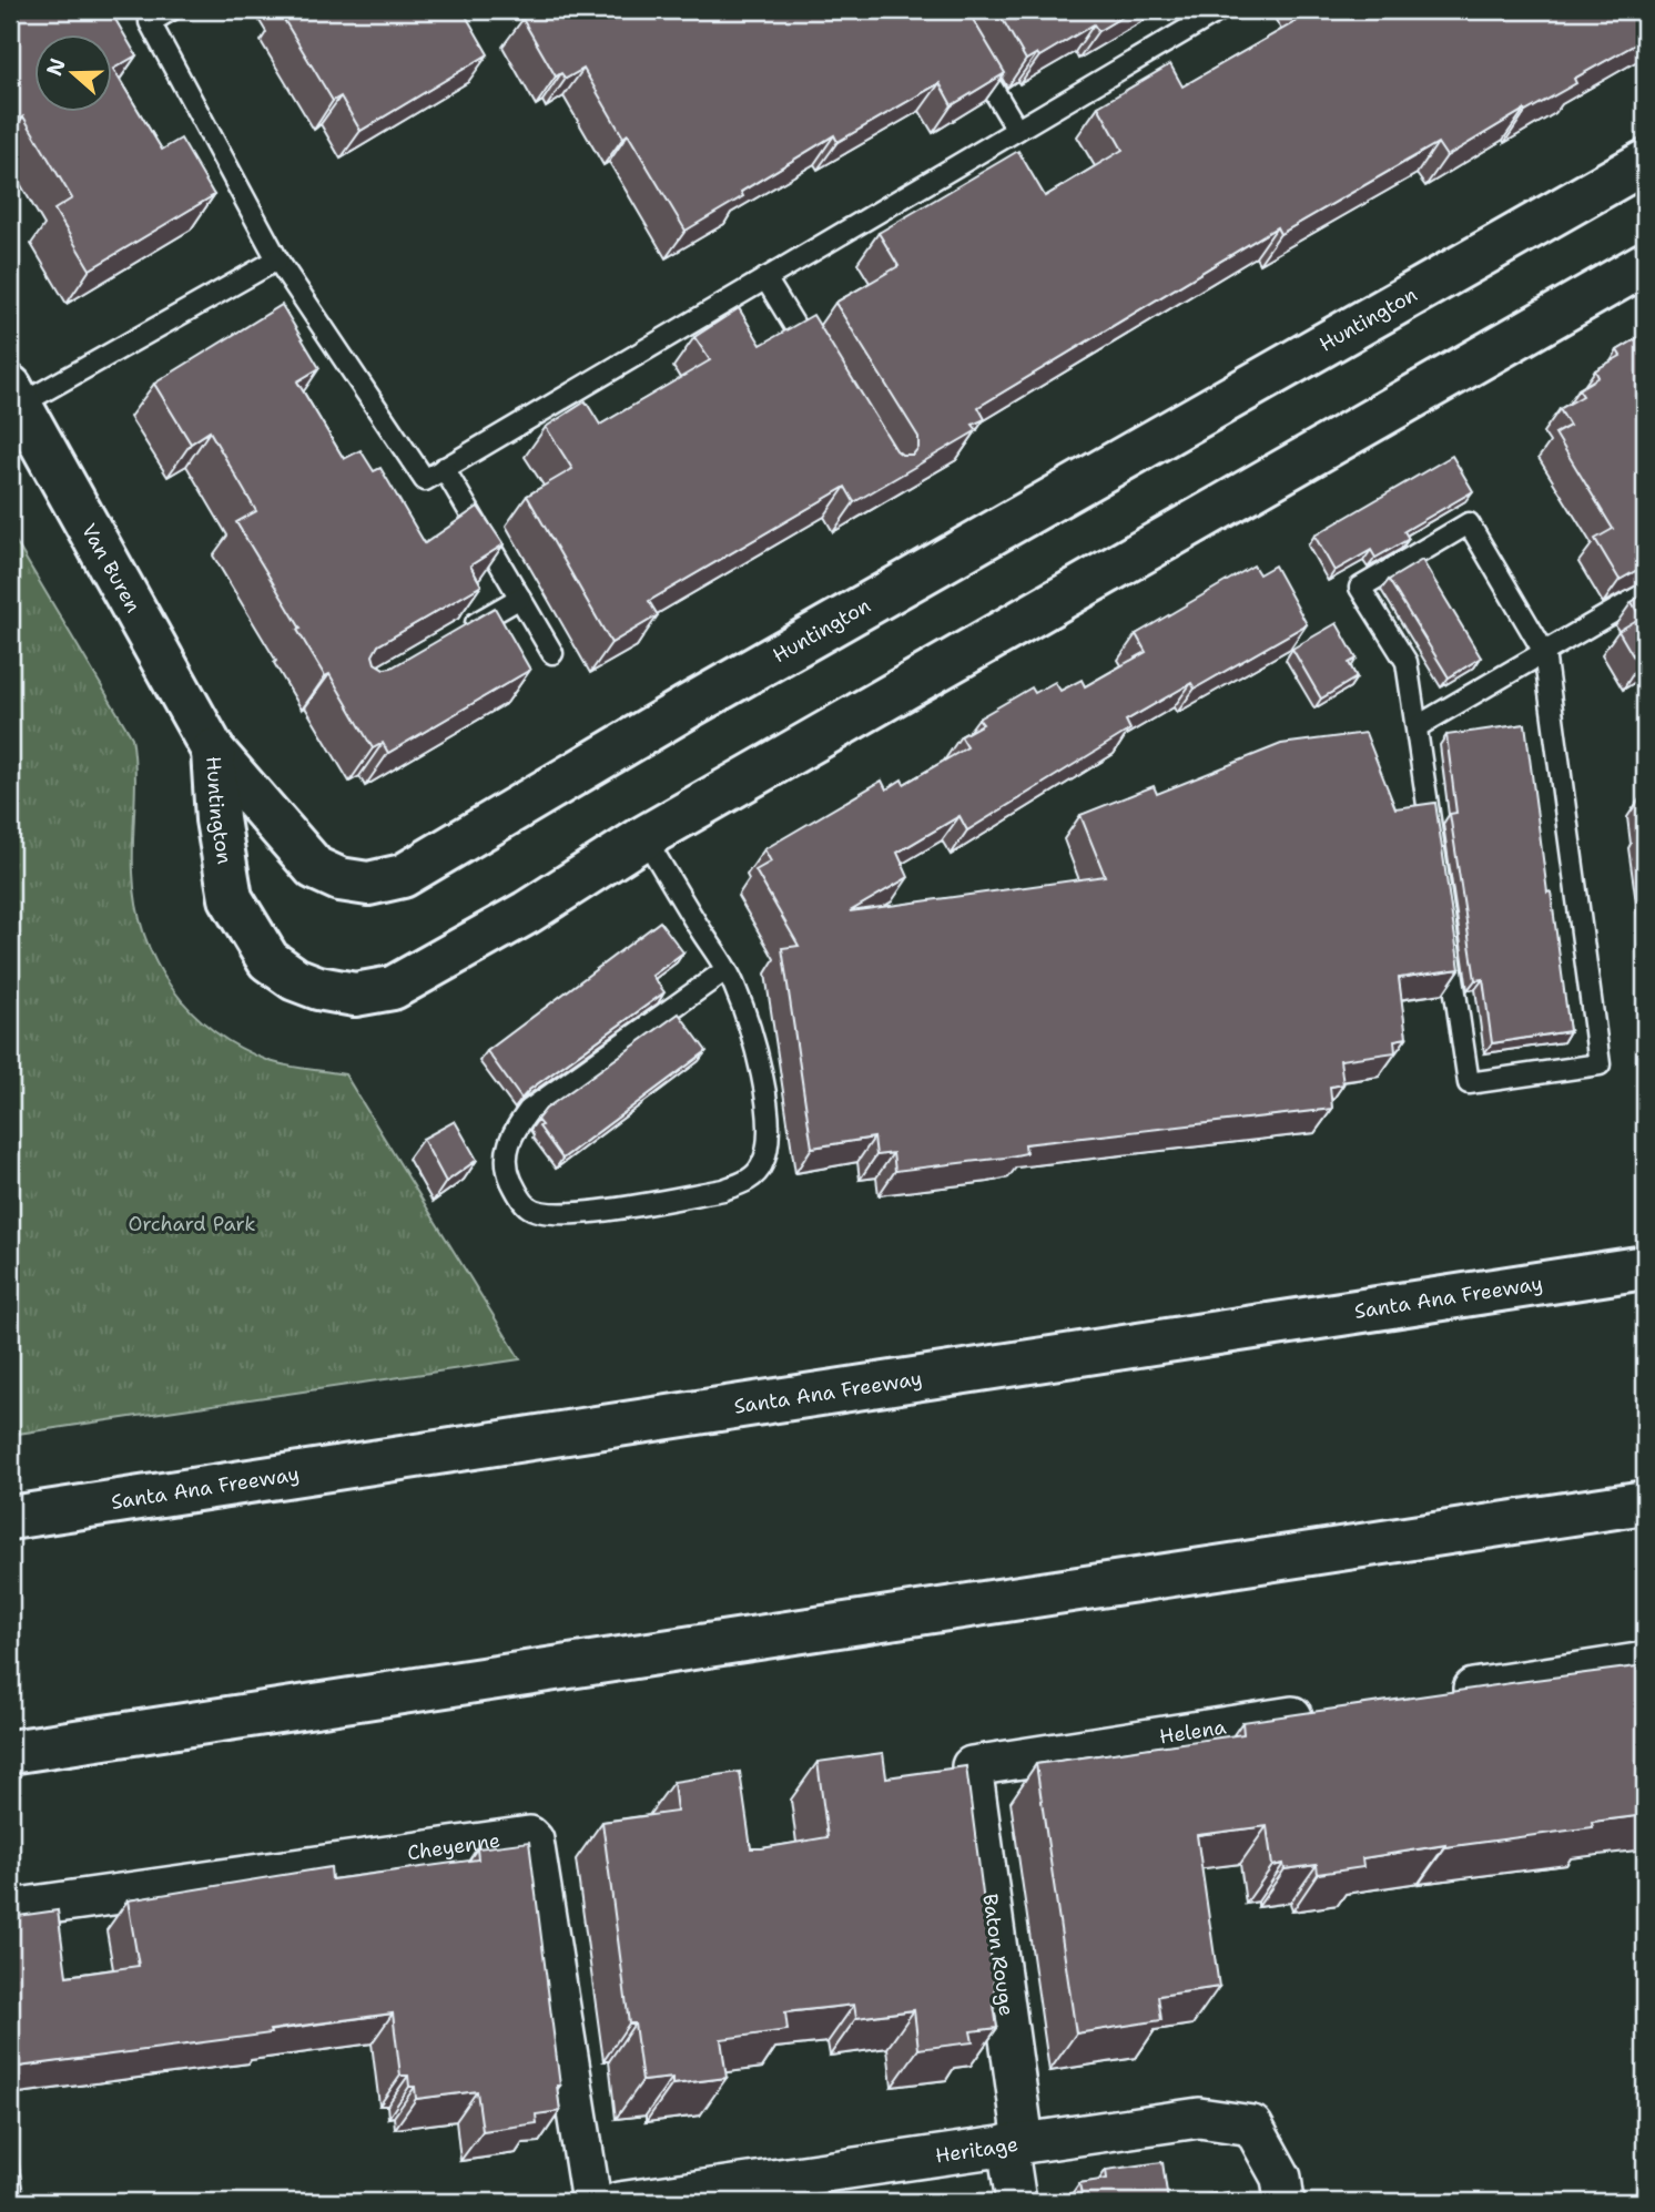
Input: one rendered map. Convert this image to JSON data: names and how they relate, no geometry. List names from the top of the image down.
{
  "streets": {
    "main road": ["Huntington", "Van Buren", "Santa Ana Freeway"],
    "street": [
      "Helena",
      "Cheyenne",
      "Baton Rouge",
      "Heritage"
    ]
  },
  "crossings": [
    ["Huntington", "Van Buren"],
    ["Helena", "Baton Rouge"],
    ["Baton Rouge", "Heritage"]
  ],
  "parks": ["Orchard Park"],
  "north": "left"
}
